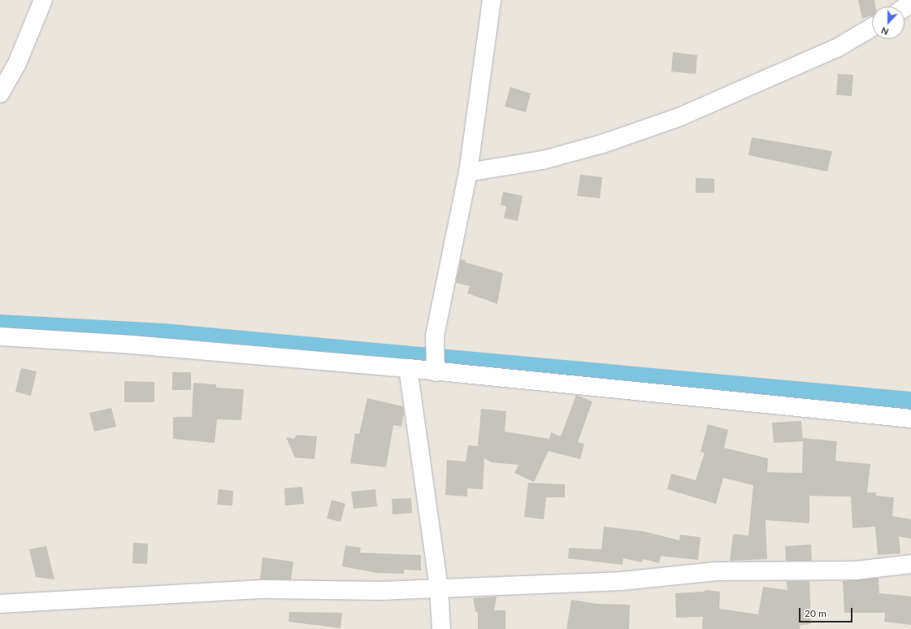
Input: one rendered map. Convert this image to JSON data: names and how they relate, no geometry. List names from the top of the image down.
{
  "scale_bar": "20 m",
  "north": "bottom"
}
